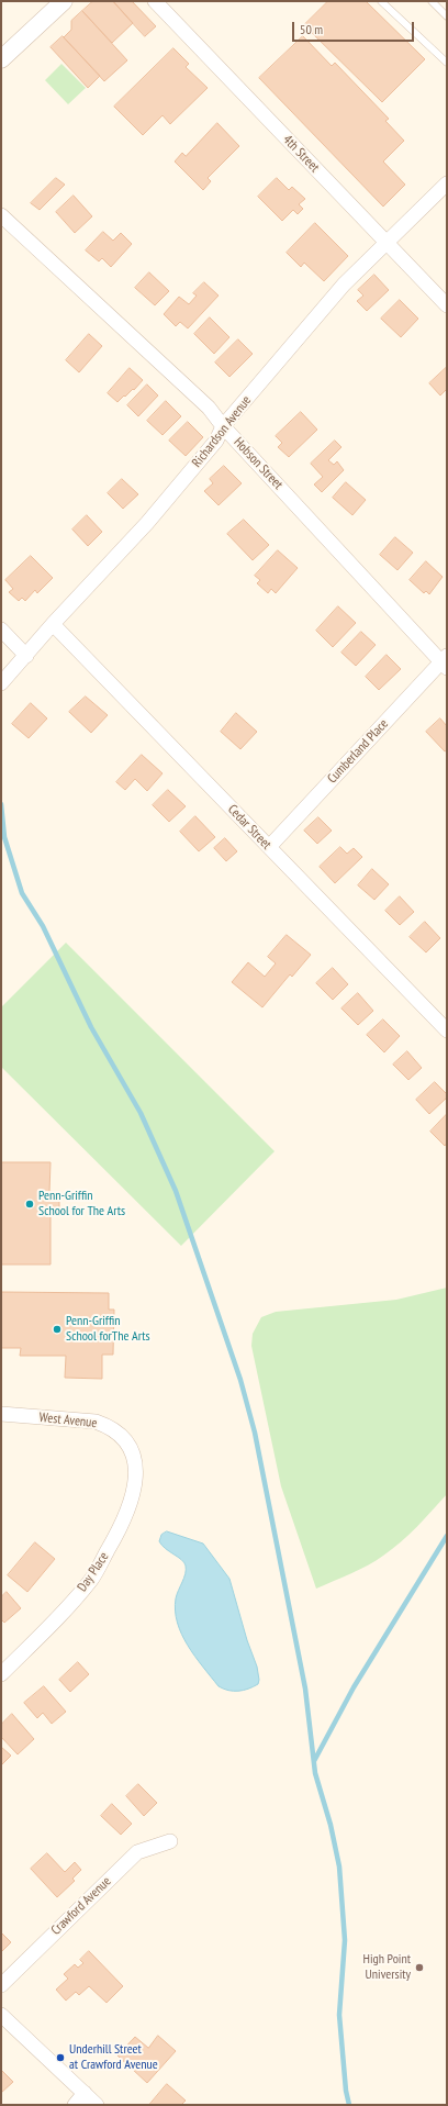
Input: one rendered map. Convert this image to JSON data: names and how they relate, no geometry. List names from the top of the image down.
{
  "streets": {
    "street": [
      "4th Street",
      "Richardson Avenue",
      "Hobson Street",
      "Cumberland Place",
      "Cedar Street",
      "West Avenue",
      "Day Place",
      "Crawford Avenue"
    ]
  },
  "crossings": [
    ["4th Street", "Richardson Avenue"],
    ["Richardson Avenue", "Hobson Street"],
    ["Richardson Avenue", "Cedar Street"],
    ["Hobson Street", "Cumberland Place"],
    ["Cumberland Place", "Cedar Street"],
    ["West Avenue", "Day Place"]
  ],
  "places": [
    "Penn-Griffin School for The Arts",
    "Penn-Griffin School forThe Arts",
    "High Point University",
    "Underhill Street at Crawford Avenue"
  ],
  "scale_bar": "50 m"
}
